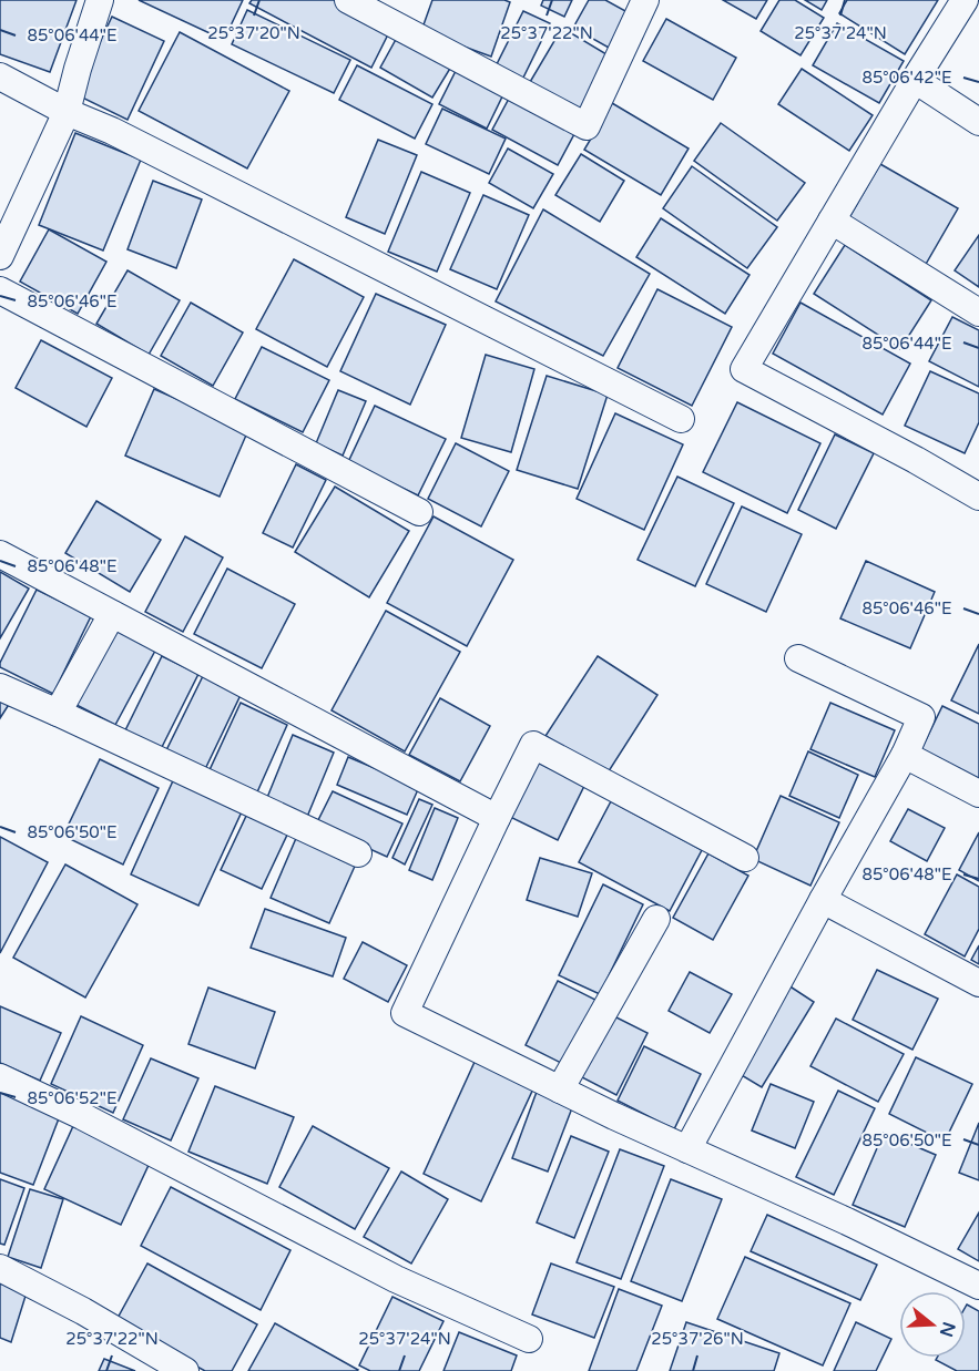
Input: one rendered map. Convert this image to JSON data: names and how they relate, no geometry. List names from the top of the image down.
{
  "north": "right",
  "coordinates": [
    "25°37'20\"N",
    "25°37'22\"N",
    "25°37'24\"N",
    "85°06'44\"E",
    "85°06'42\"E",
    "85°06'46\"E",
    "85°06'48\"E",
    "85°06'50\"E",
    "85°06'52\"E",
    "25°37'26\"N"
  ]
}
